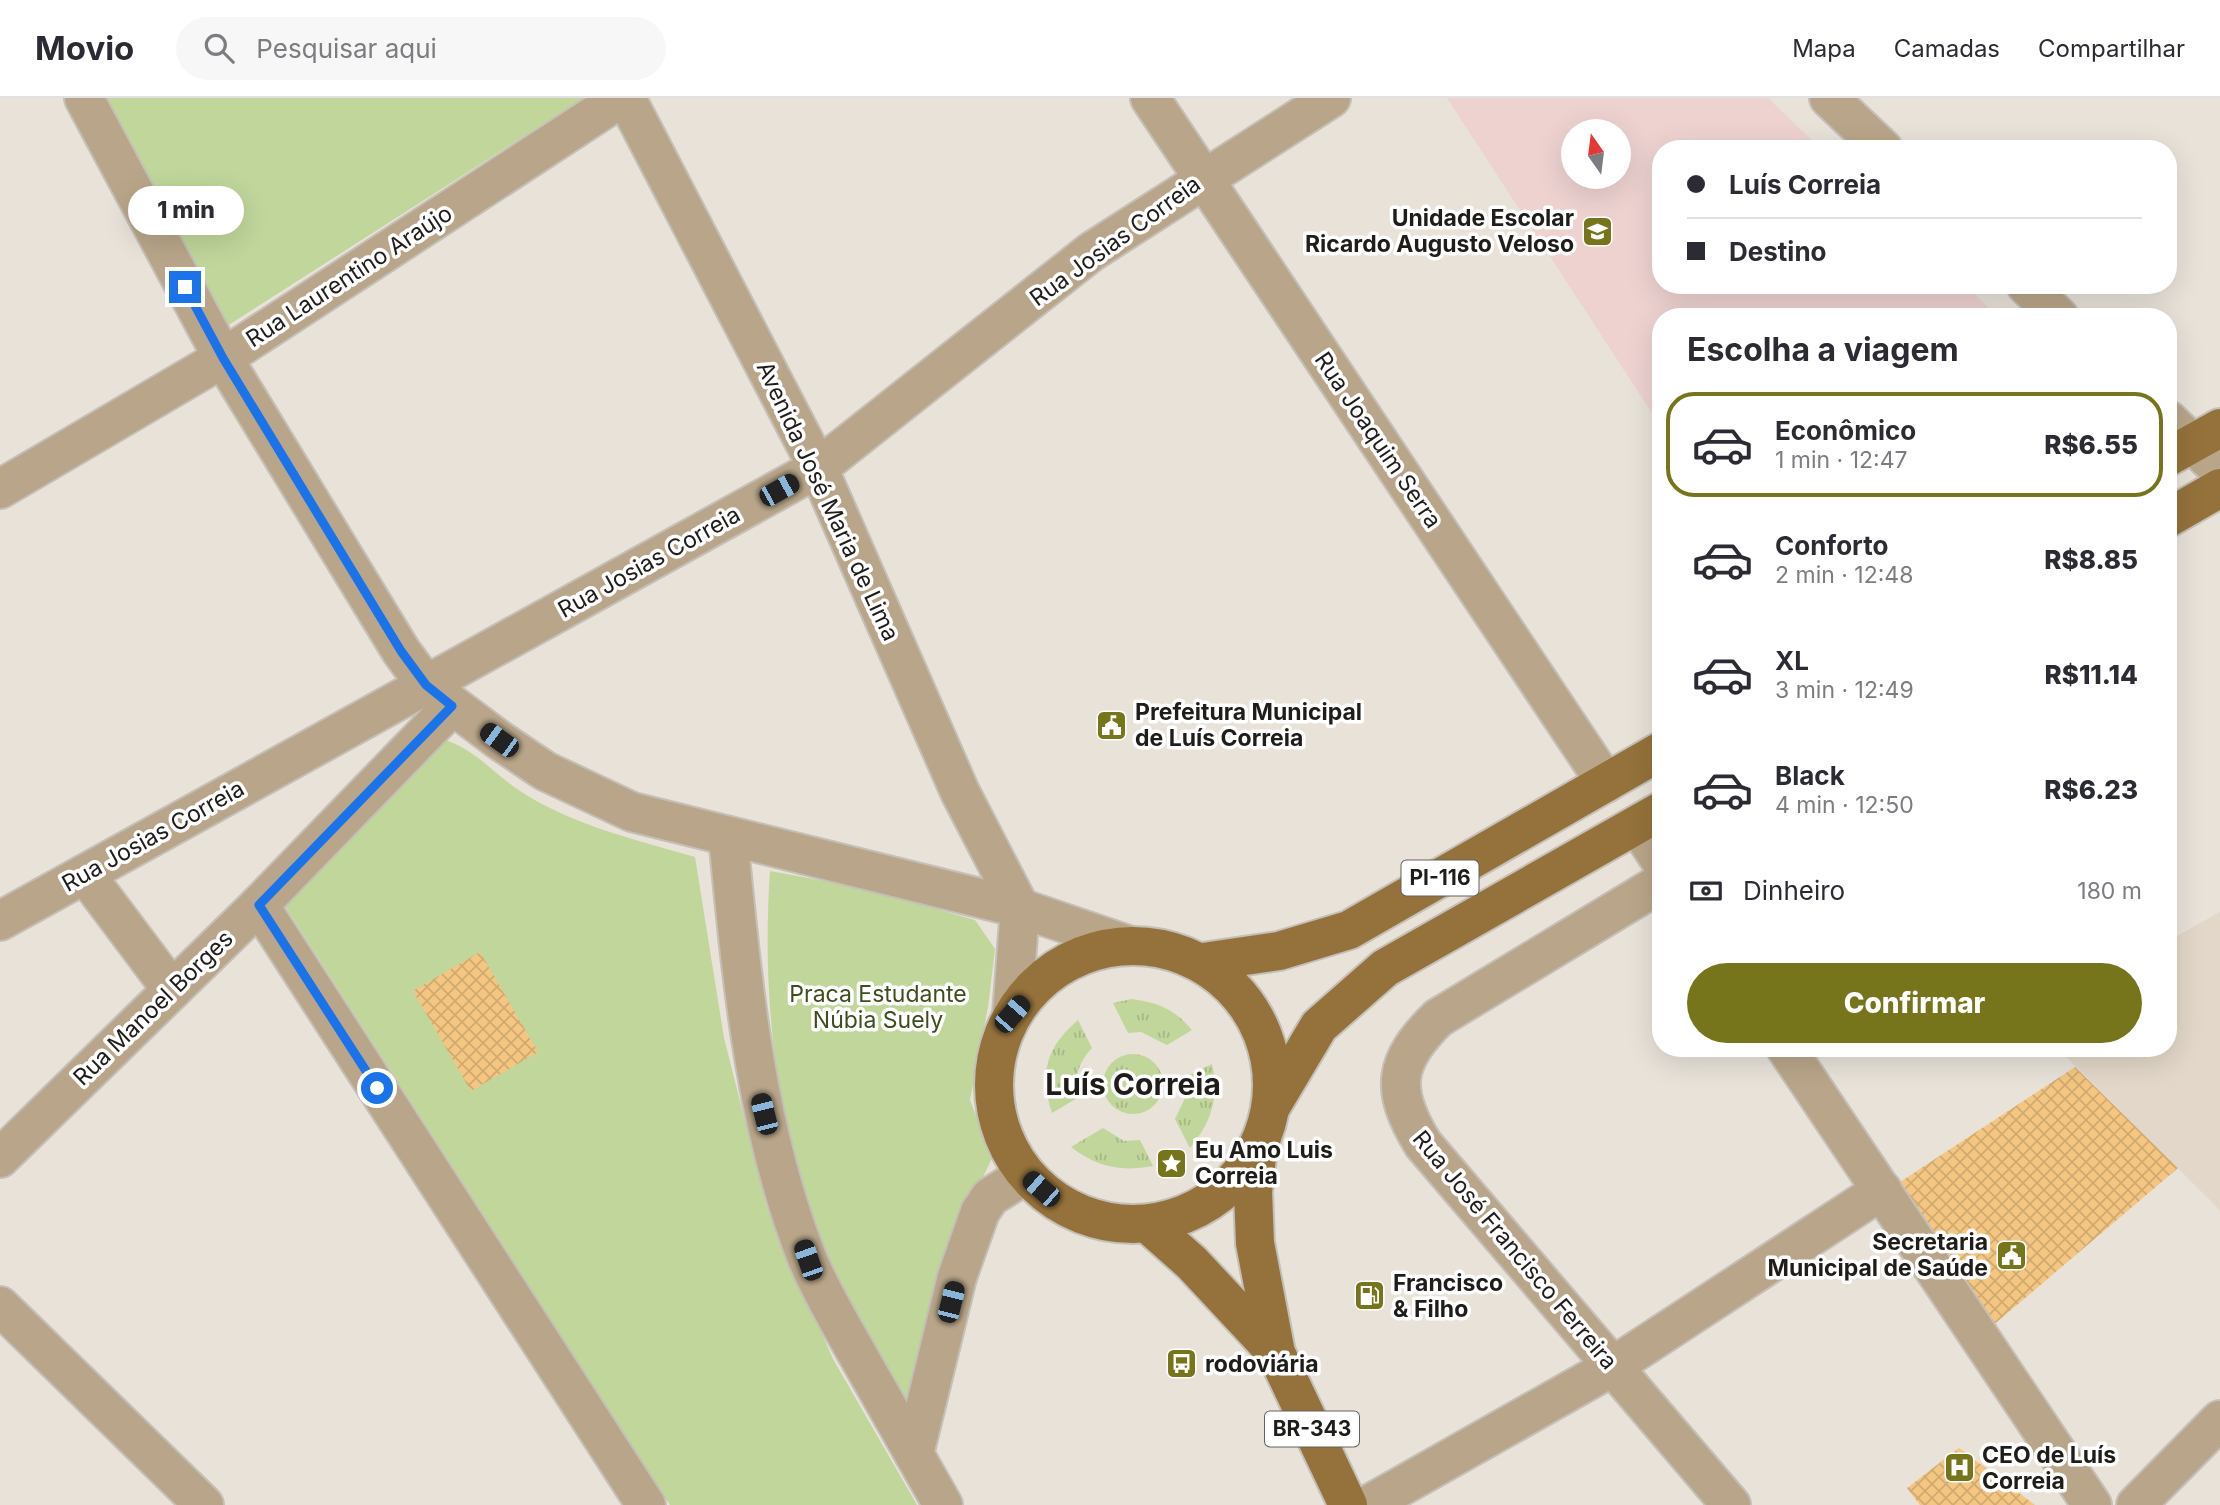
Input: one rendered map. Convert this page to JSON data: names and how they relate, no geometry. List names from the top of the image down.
{
  "streets": {
    "main road": ["PI-116", "BR-343"],
    "street": [
      "Rua Josias Correia",
      "Rua Laurentino Araújo",
      "Rua Joaquim Serra",
      "Avenida José Maria de Lima",
      "Rua Manoel Borges",
      "Rua José Francisco Ferreira"
    ]
  },
  "crossings": [
    ["Rua Josias Correia", "Rua Joaquim Serra"],
    ["Rua Josias Correia", "Avenida José Maria de Lima"],
    ["Rua Josias Correia", "Rua Manoel Borges"],
    ["Rua Joaquim Serra", "PI-116"]
  ],
  "districts": ["Luís Correia"],
  "parks": ["Praca Estudante Núbia Suely"],
  "places": {
    "school or university": ["Unidade Escolar Ricardo Augusto Veloso"],
    "public building": ["Prefeitura Municipal de Luís Correia", "Secretaria Municipal de Saúde"],
    "place": ["Eu Amo Luis Correia"],
    "fuel station": ["Francisco & Filho"],
    "bus stop": ["rodoviária"],
    "hospital": ["CEO de Luís Correia"]
  },
  "north": "top",
  "page": {
    "header": "Movio",
    "search": "Pesquisar aqui",
    "nav": ["Mapa", "Camadas", "Compartilhar"],
    "banner": ["Luís Correia", "Destino"],
    "bubble": "1 min",
    "heading": "Escolha a viagem",
    "list": [
      {
        "name": "Econômico",
        "note": "1 min · 12:47",
        "value": "R$6.55"
      },
      {
        "name": "Conforto",
        "note": "2 min · 12:48",
        "value": "R$8.85"
      },
      {
        "name": "XL",
        "note": "3 min · 12:49",
        "value": "R$11.14"
      },
      {
        "name": "Black",
        "note": "4 min · 12:50",
        "value": "R$6.23"
      }
    ],
    "pay": ["Dinheiro", "180 m"],
    "buttons": "Confirmar"
  }
}
